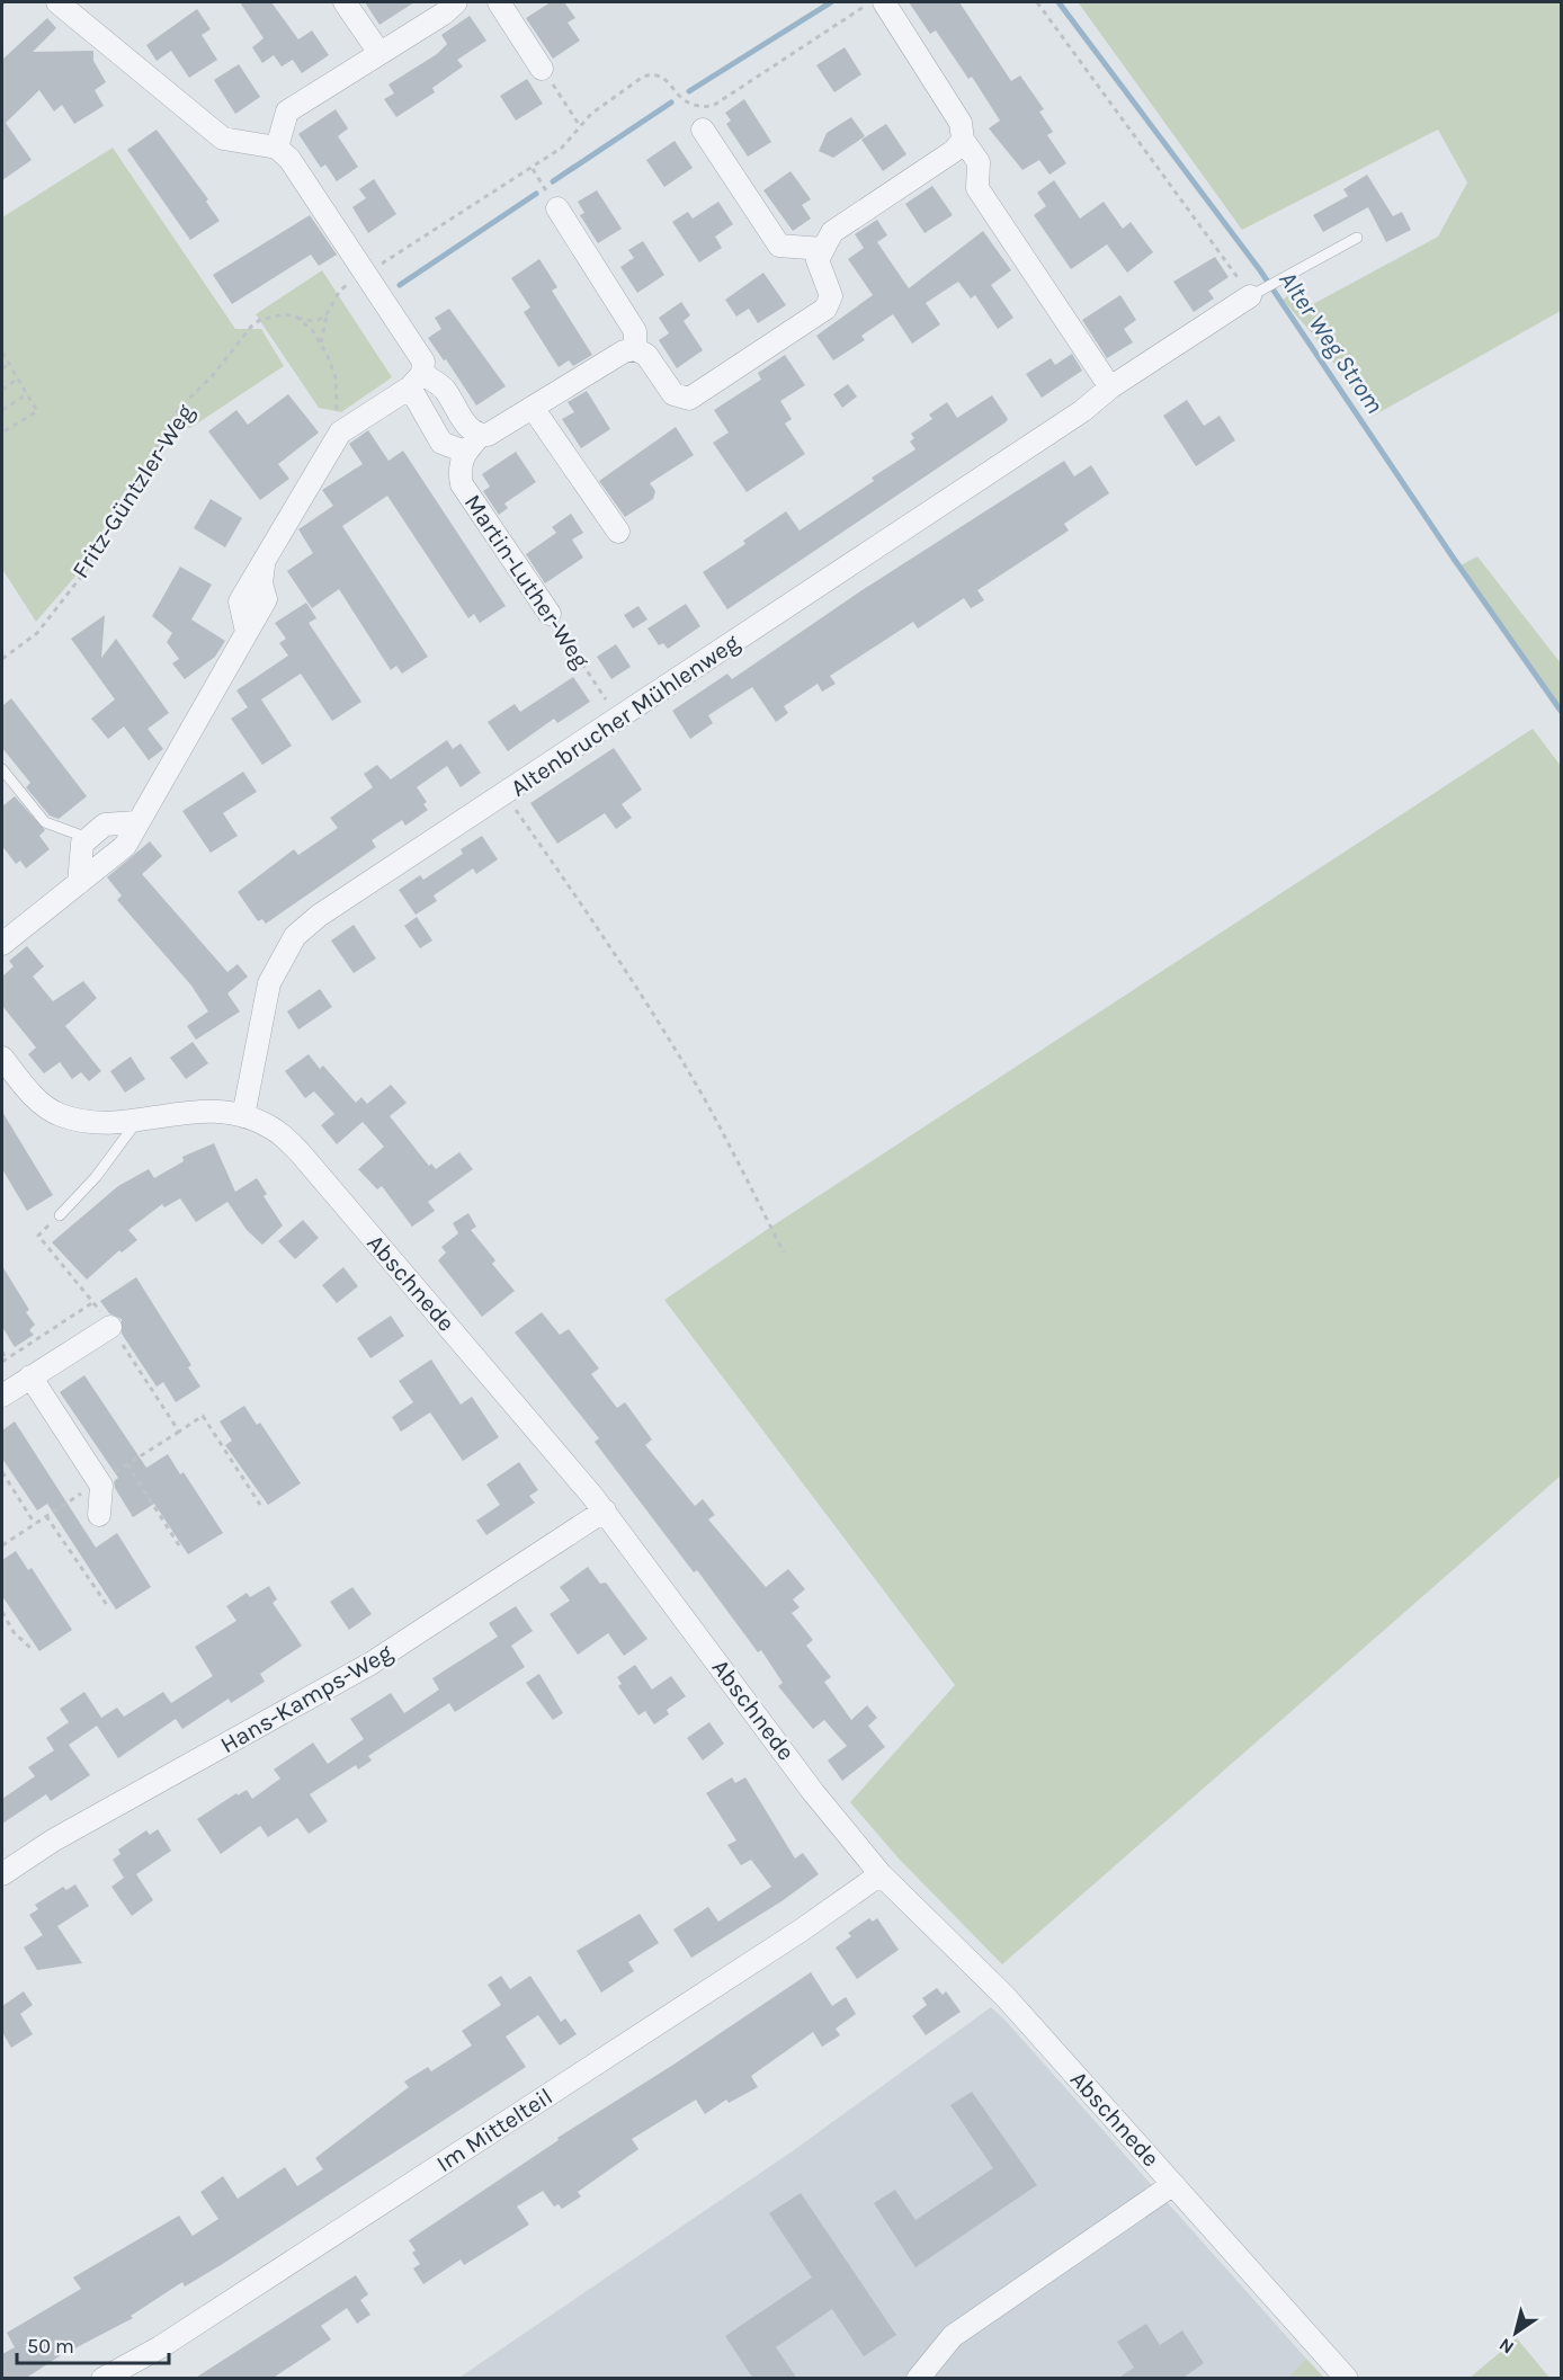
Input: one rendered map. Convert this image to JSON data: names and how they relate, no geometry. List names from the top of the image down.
{
  "streets": {
    "street": [
      "Martin-Luther-Weg",
      "Altenbrucher Mühlenweg",
      "Abschnede",
      "Hans-Kamps-Weg",
      "Im Mittelteil"
    ],
    "path": ["Fritz-Güntzler-Weg"]
  },
  "crossings": [
    ["Altenbrucher Mühlenweg", "Abschnede"],
    ["Abschnede", "Hans-Kamps-Weg"],
    ["Abschnede", "Im Mittelteil"]
  ],
  "water": ["Alter Weg Strom"],
  "scale_bar": "50 m",
  "north": "bottom left"
}
